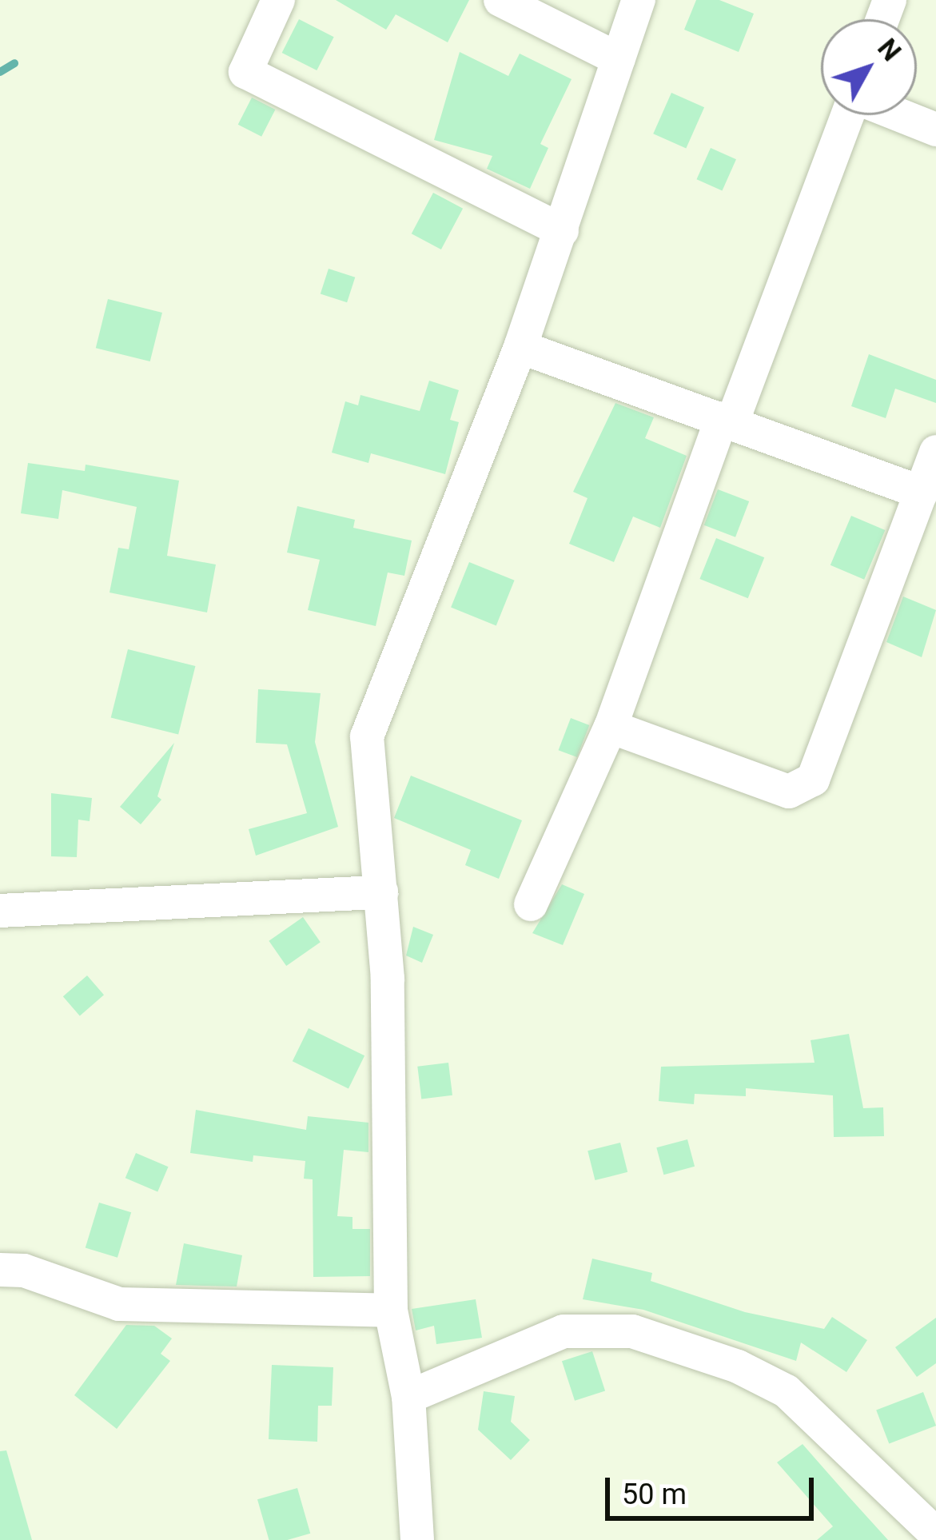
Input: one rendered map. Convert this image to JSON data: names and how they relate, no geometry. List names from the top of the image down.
{
  "scale_bar": "50 m",
  "north": "top right"
}
